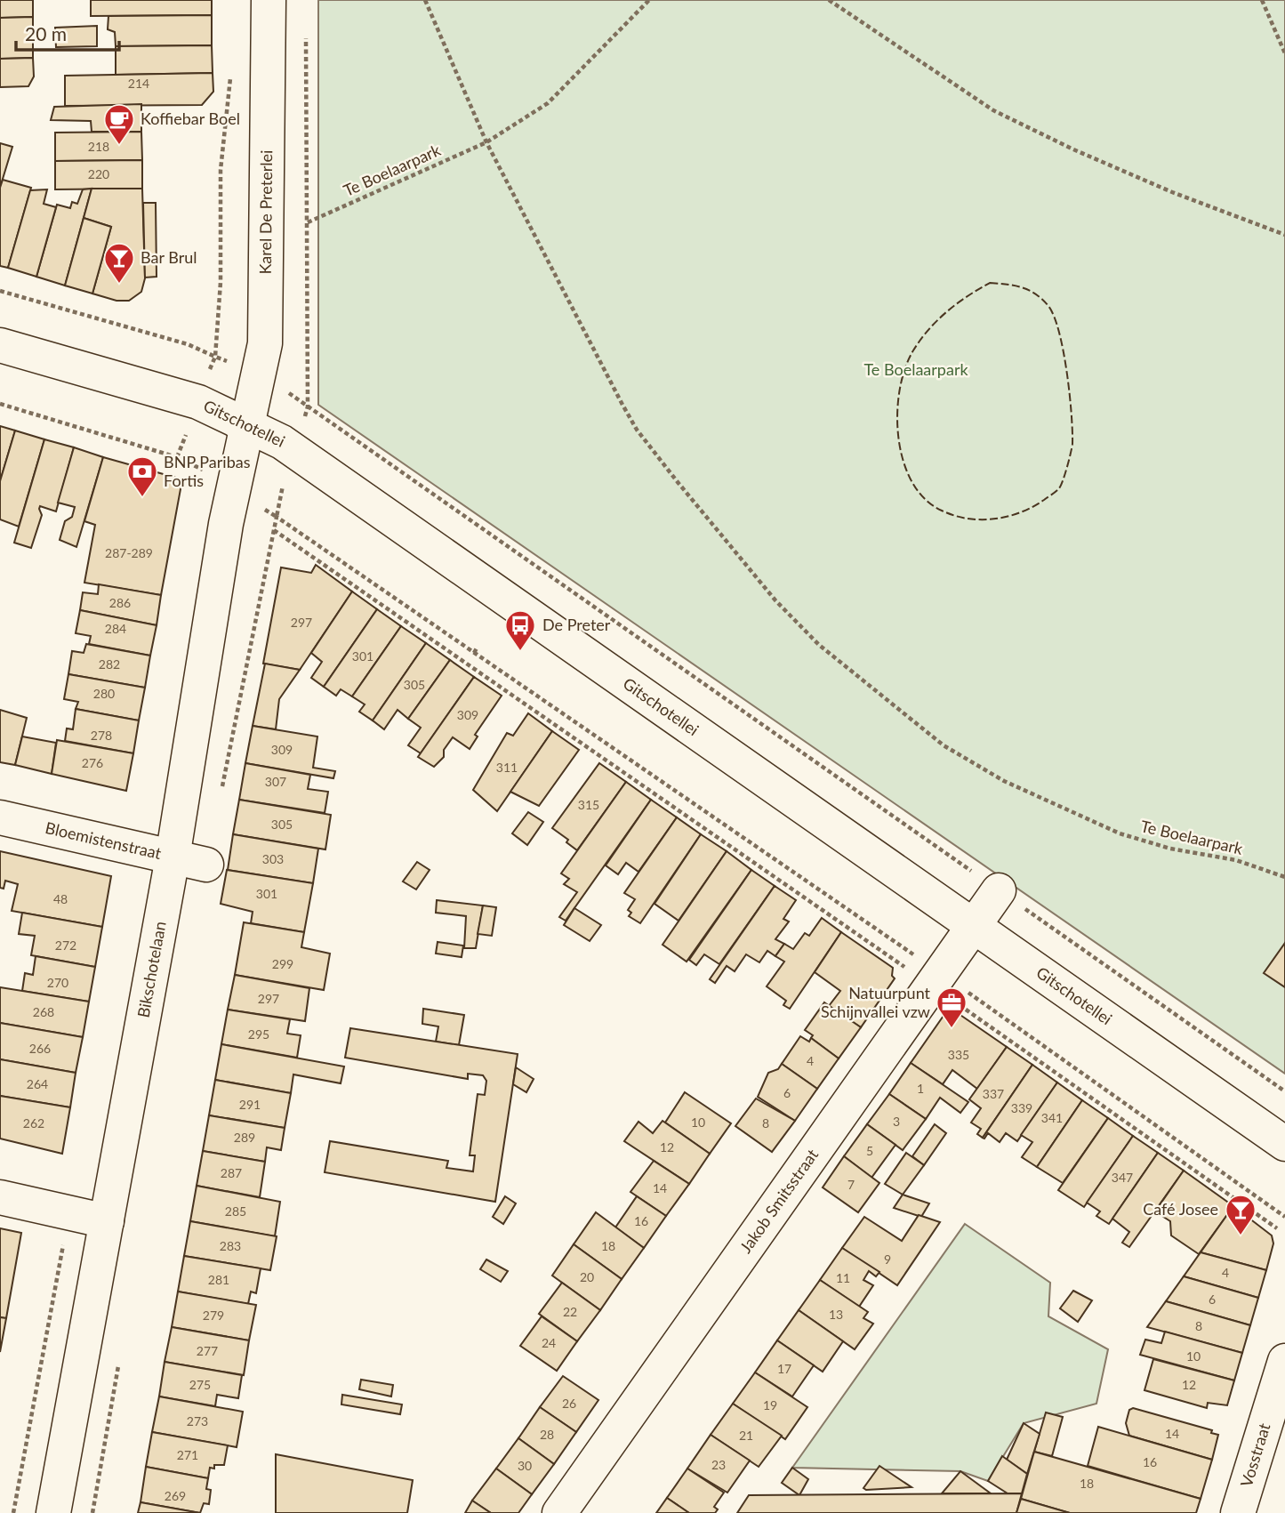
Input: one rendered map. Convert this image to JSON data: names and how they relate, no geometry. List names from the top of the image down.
{
  "streets": {
    "street": [
      "Karel De Preterlei",
      "Gitschotellei",
      "Bloemistenstraat",
      "Bikschotelaan",
      "Jakob Smitsstraat",
      "Vosstraat"
    ],
    "path": ["Te Boelaarpark"]
  },
  "crossings": [
    ["Karel De Preterlei", "Gitschotellei"],
    ["Karel De Preterlei", "Bikschotelaan"],
    ["Gitschotellei", "Bikschotelaan"],
    ["Gitschotellei", "Jakob Smitsstraat"],
    ["Bloemistenstraat", "Bikschotelaan"]
  ],
  "parks": ["Te Boelaarpark"],
  "places": {
    "cafe": ["Koffiebar Boel"],
    "bar": ["Bar Brul", "Café Josee"],
    "bank": ["BNP Paribas Fortis"],
    "bus stop": ["De Preter"],
    "office": ["Natuurpunt Schijnvallei vzw"]
  },
  "house_numbers": [
    "214",
    "218",
    "220",
    "287-289",
    "286",
    "297",
    "284",
    "301",
    "282",
    "305",
    "280",
    "309",
    "278",
    "309",
    "276",
    "311",
    "307",
    "315",
    "305",
    "303",
    "301",
    "48",
    "272",
    "299",
    "270",
    "297",
    "268",
    "295",
    "266",
    "335",
    "4",
    "264",
    "1",
    "6",
    "337",
    "291",
    "339",
    "341",
    "3",
    "10",
    "262",
    "8",
    "289",
    "12",
    "5",
    "287",
    "347",
    "7",
    "14",
    "285",
    "16",
    "283",
    "18",
    "9",
    "4",
    "20",
    "11",
    "281",
    "6",
    "22",
    "13",
    "279",
    "8",
    "24",
    "277",
    "10",
    "17",
    "275",
    "12",
    "26",
    "19",
    "273",
    "14",
    "28",
    "21",
    "271",
    "16",
    "23",
    "30",
    "18",
    "269"
  ],
  "scale_bar": "20 m"
}
